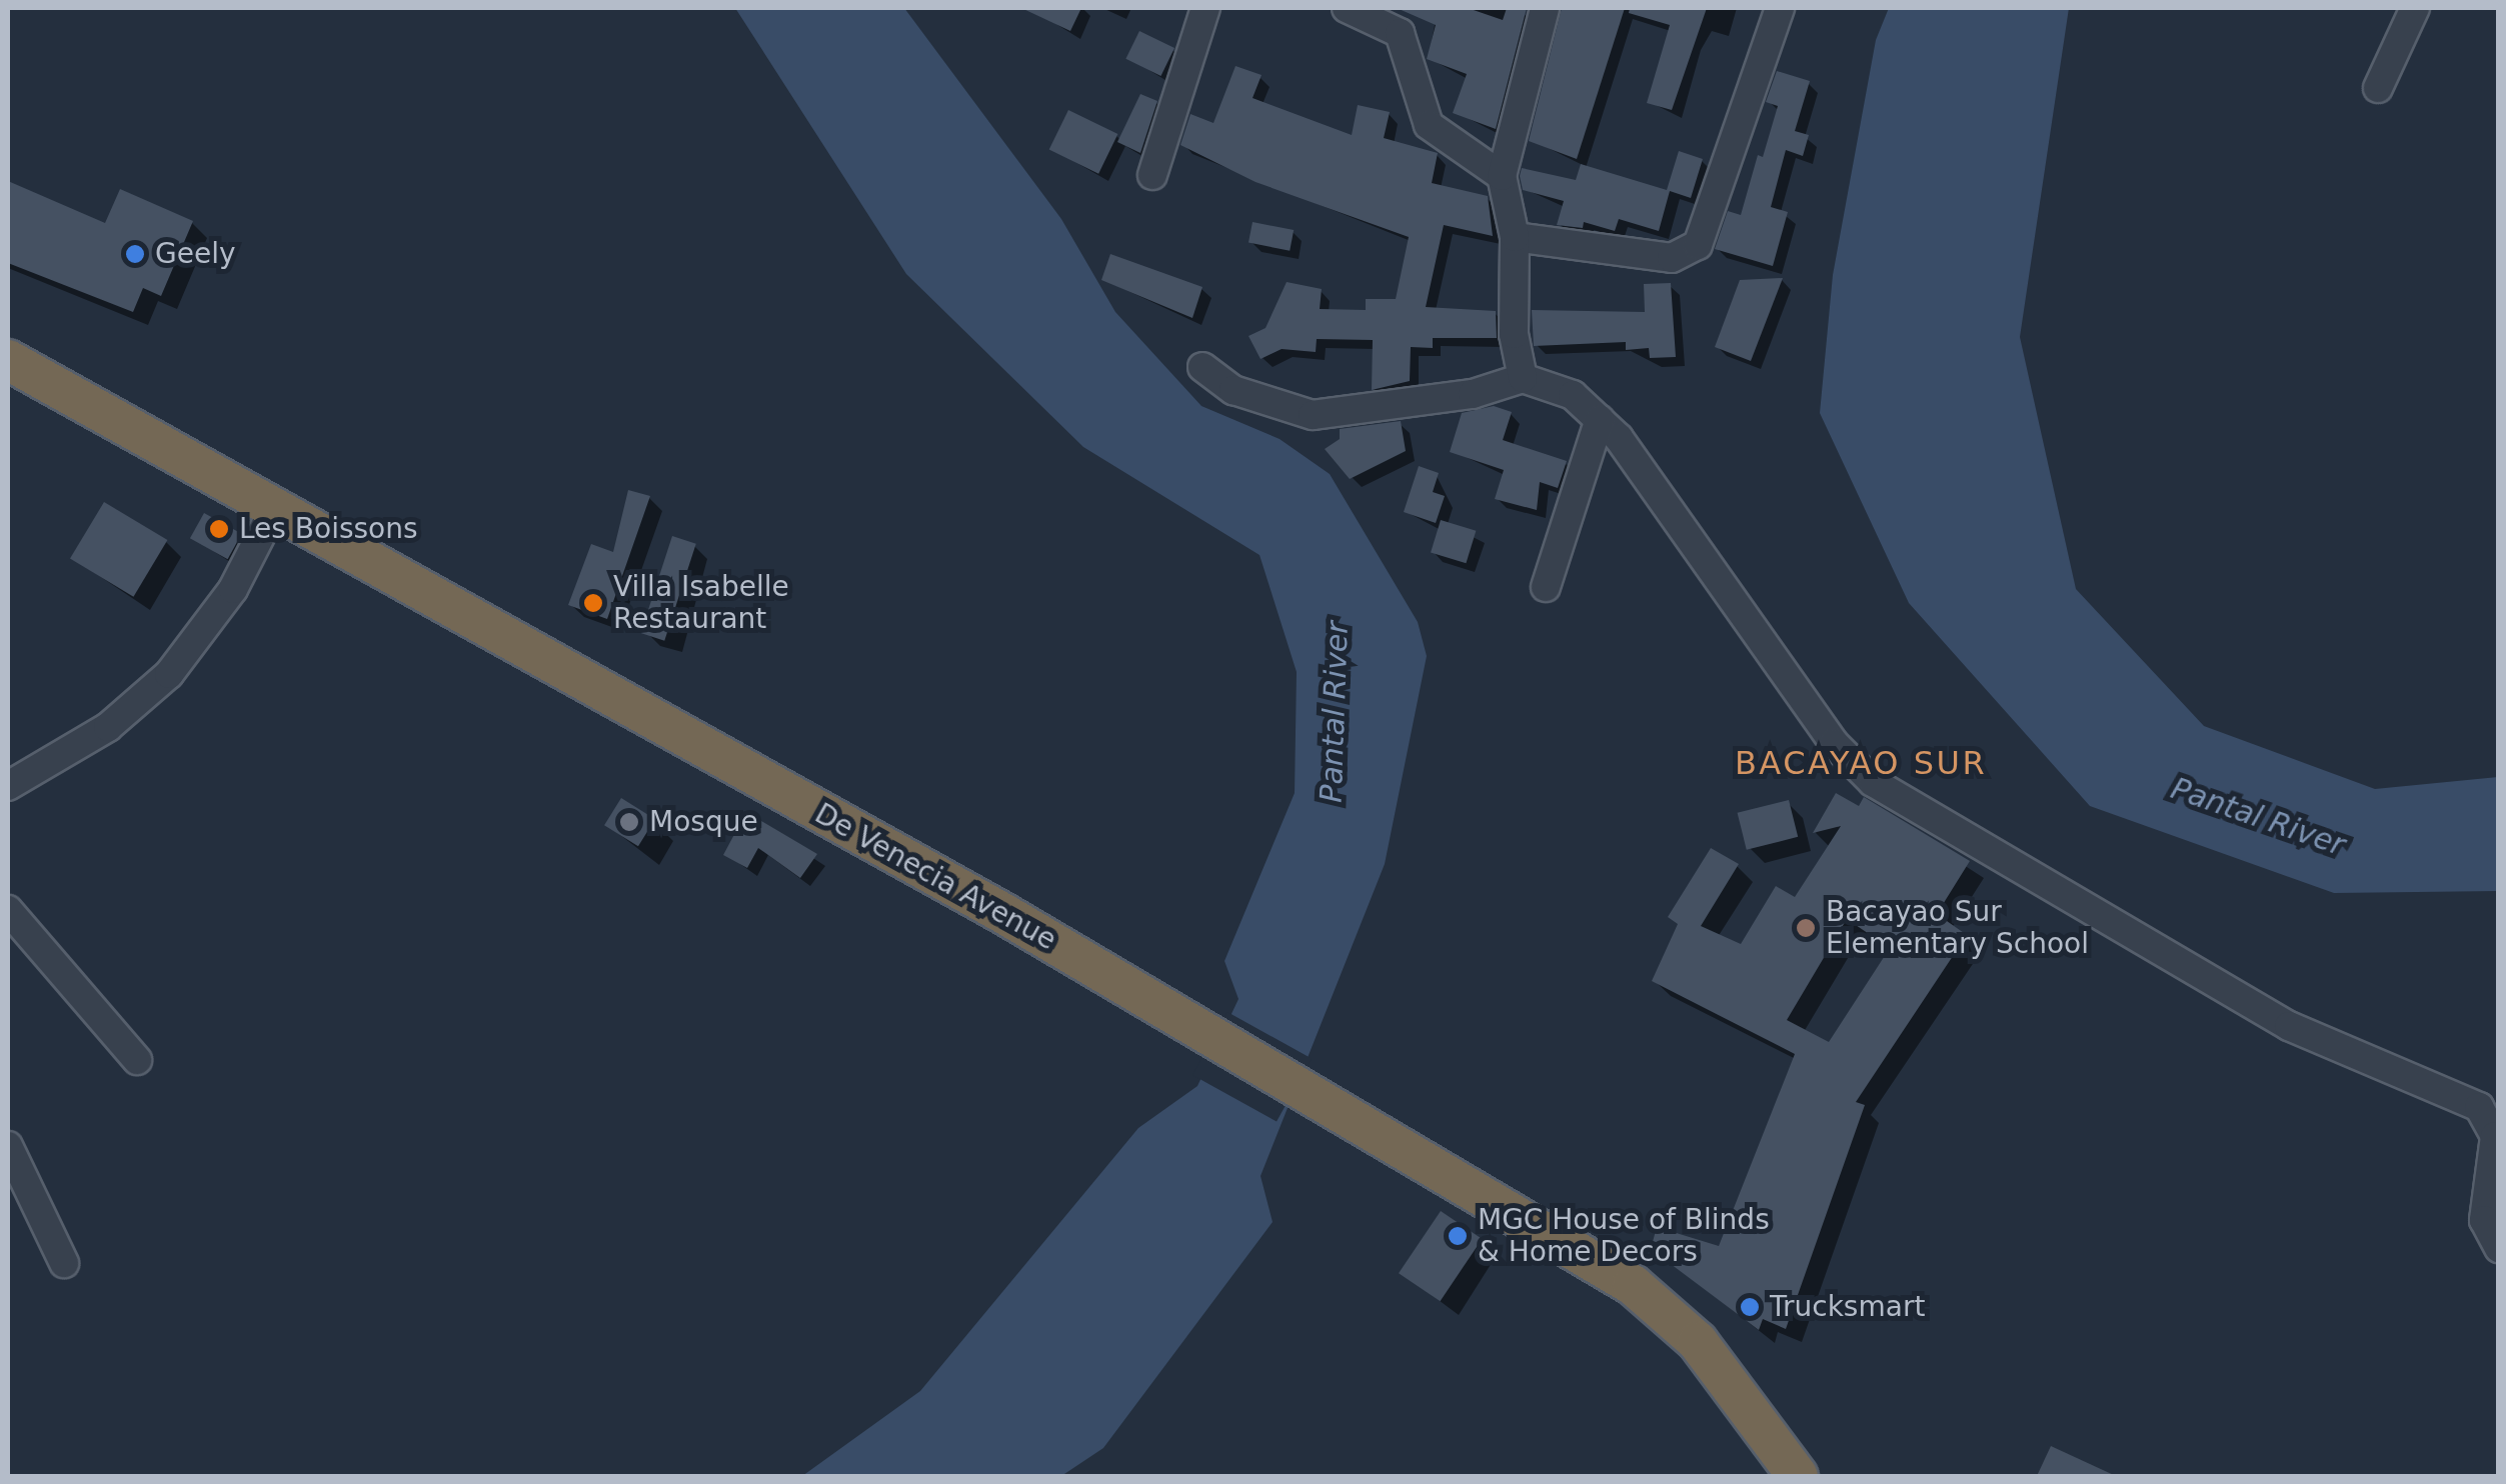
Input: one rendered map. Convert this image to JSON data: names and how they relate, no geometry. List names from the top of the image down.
{
  "streets": {
    "highway": ["De Venecia Avenue"]
  },
  "districts": ["BACAYAO SUR"],
  "water": ["Pantal River"],
  "places": [
    "Geely",
    "Les Boissons",
    "Villa Isabelle Restaurant",
    "Mosque",
    "Bacayao Sur Elementary School",
    "MGC House of Blinds & Home Decors",
    "Trucksmart"
  ]
}
